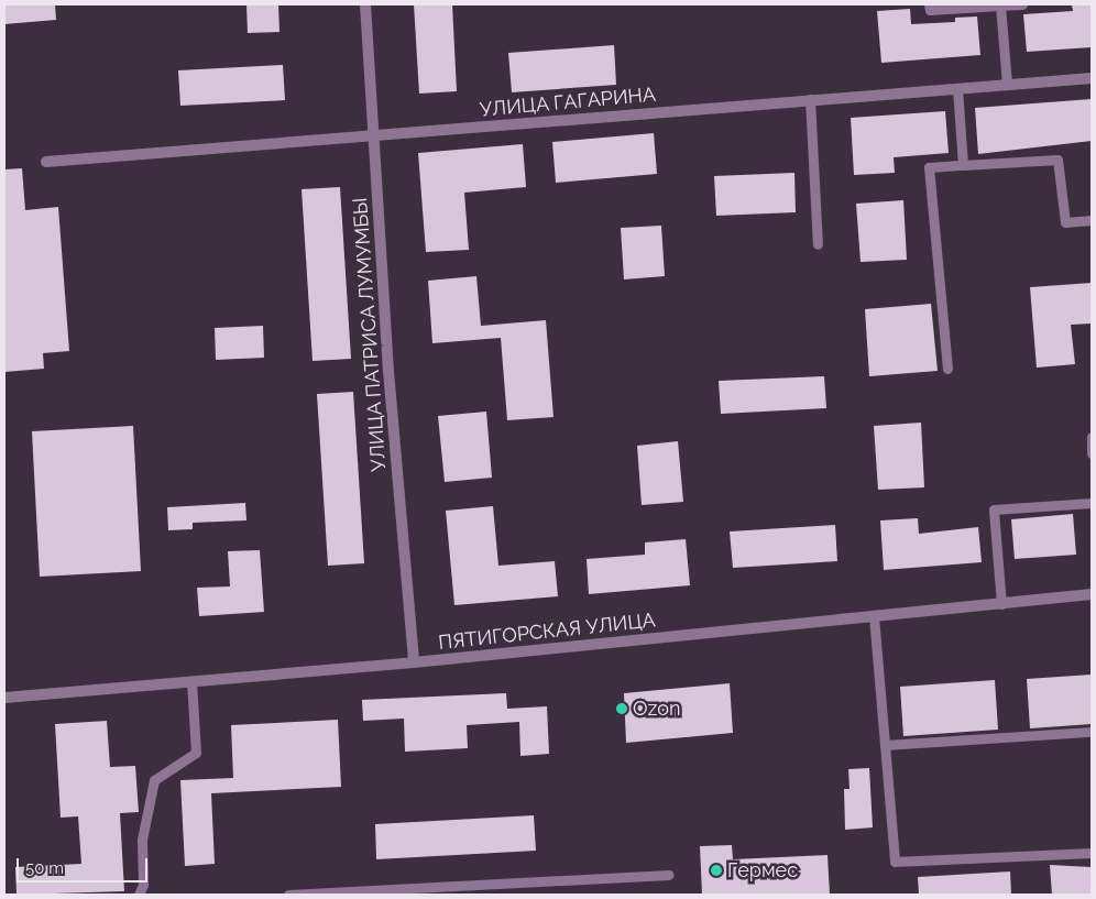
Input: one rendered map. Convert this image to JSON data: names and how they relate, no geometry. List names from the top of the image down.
{
  "streets": {
    "street": ["УЛИЦА ГАГАРИНА", "УЛИЦА ПАТРИСА ЛУМУМБЫ", "ПЯТИГОРСКАЯ УЛИЦА"]
  },
  "crossings": [
    ["УЛИЦА ГАГАРИНА", "УЛИЦА ПАТРИСА ЛУМУМБЫ"],
    ["УЛИЦА ПАТРИСА ЛУМУМБЫ", "ПЯТИГОРСКАЯ УЛИЦА"]
  ],
  "places": ["Ozon", "Гермес"],
  "scale_bar": "50 m"
}
